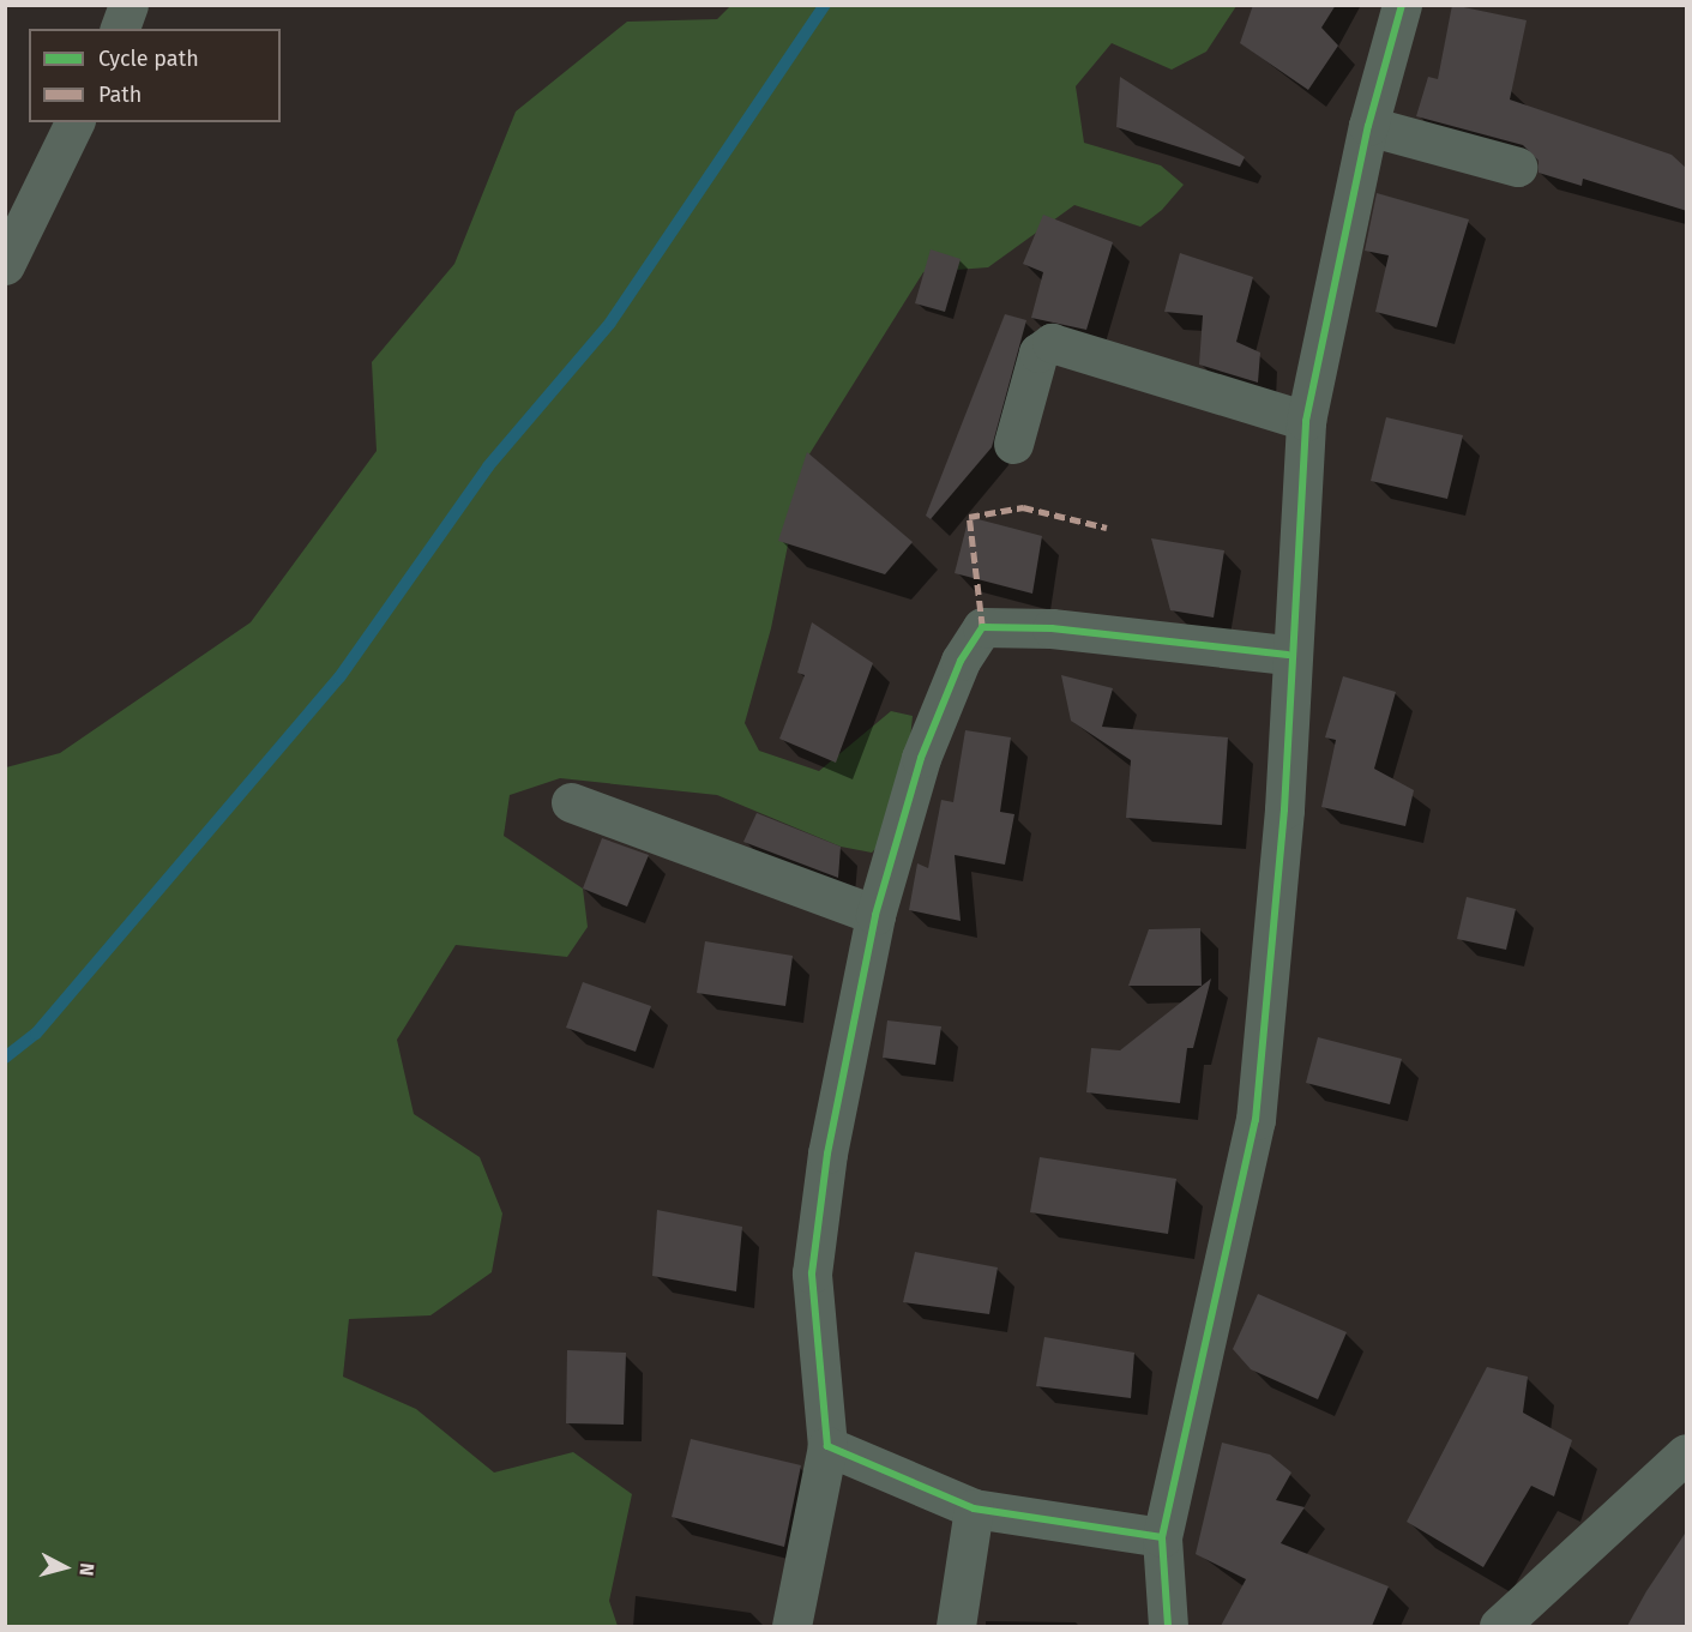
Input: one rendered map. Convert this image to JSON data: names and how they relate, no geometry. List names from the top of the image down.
{
  "legend": ["Cycle path", "Path"],
  "north": "right"
}
